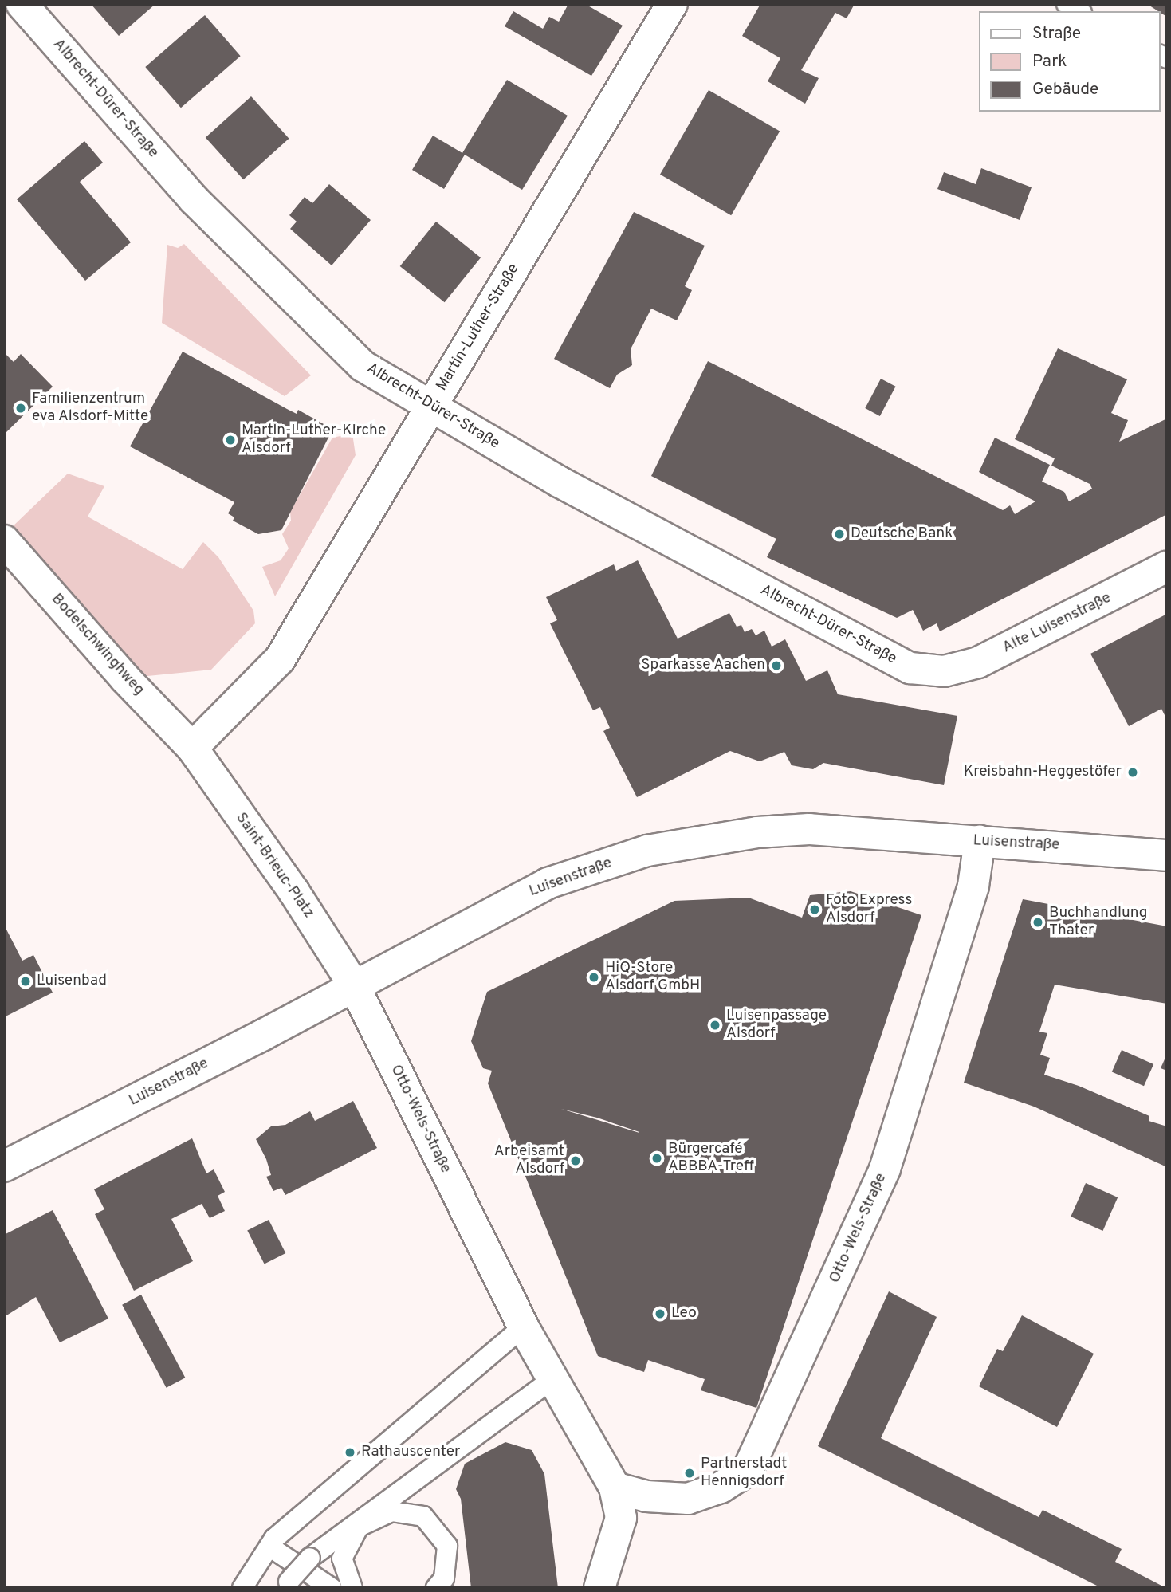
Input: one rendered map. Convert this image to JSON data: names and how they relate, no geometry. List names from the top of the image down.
{
  "streets": {
    "street": [
      "Albrecht-Dürer-Straße",
      "Martin-Luther-Straße",
      "Alte Luisenstraße",
      "Bodelschwinghweg",
      "Luisenstraße",
      "Saint-Brieuc-Platz",
      "Otto-Wels-Straße"
    ]
  },
  "crossings": [
    ["Albrecht-Dürer-Straße", "Martin-Luther-Straße"],
    ["Albrecht-Dürer-Straße", "Alte Luisenstraße"],
    ["Martin-Luther-Straße", "Bodelschwinghweg"],
    ["Martin-Luther-Straße", "Saint-Brieuc-Platz"],
    ["Bodelschwinghweg", "Saint-Brieuc-Platz"],
    ["Luisenstraße", "Saint-Brieuc-Platz"],
    ["Luisenstraße", "Otto-Wels-Straße"],
    ["Saint-Brieuc-Platz", "Otto-Wels-Straße"]
  ],
  "places": [
    "Familienzentrum eva Alsdorf-Mitte",
    "Martin-Luther-Kirche Alsdorf",
    "Deutsche Bank",
    "Sparkasse Aachen",
    "Kreisbahn-Heggestöfer",
    "Foto Express Alsdorf",
    "Buchhandlung Thater",
    "HiQ-Store Alsdorf GmbH",
    "Luisenbad",
    "Luisenpassage Alsdorf",
    "Bürgercafé ABBBA-Treff",
    "Arbeisamt Alsdorf",
    "Leo",
    "Rathauscenter",
    "Partnerstadt Hennigsdorf"
  ],
  "legend": ["Straße", "Park", "Gebäude"]
}
